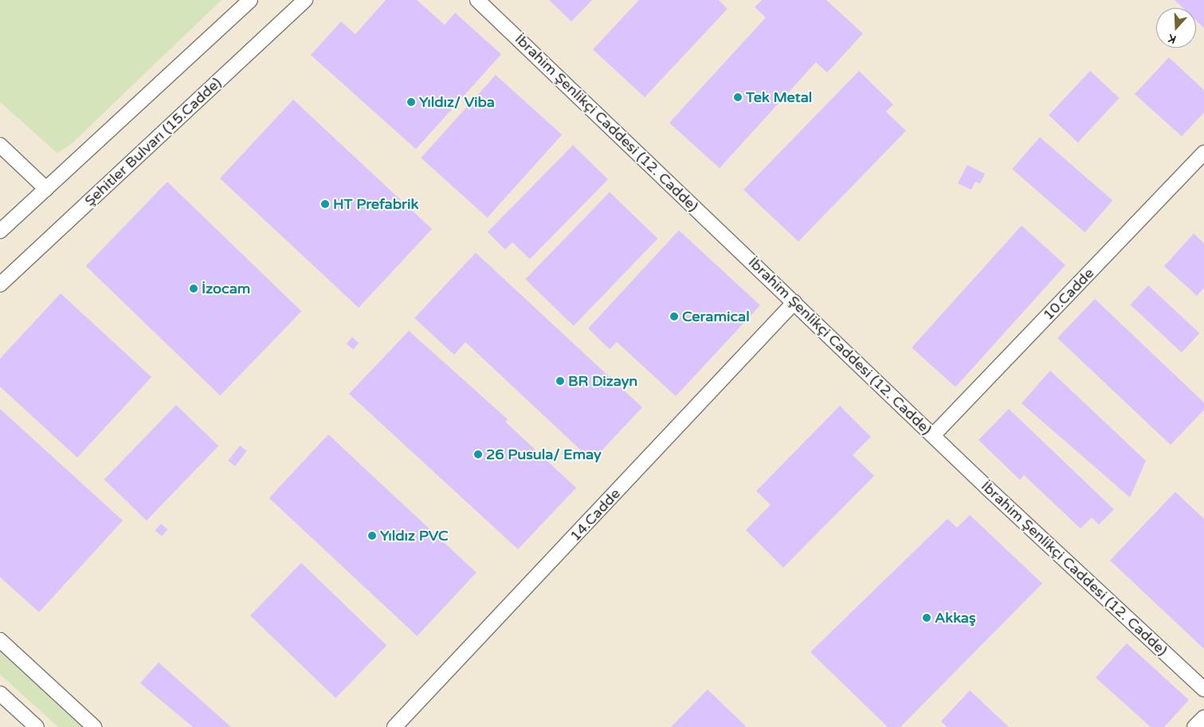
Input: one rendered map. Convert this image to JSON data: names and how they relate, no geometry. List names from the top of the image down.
{
  "streets": {
    "street": [
      "İbrahim Şenlikçi Caddesi (12. Cadde)",
      "Şehitler Bulvarı (15.Cadde)",
      "10.Cadde",
      "14.Cadde"
    ]
  },
  "crossings": [
    ["İbrahim Şenlikçi Caddesi (12. Cadde)", "10.Cadde"],
    ["İbrahim Şenlikçi Caddesi (12. Cadde)", "14.Cadde"]
  ],
  "places": [
    "Tek Metal",
    "Yıldız/ Viba",
    "HT Prefabrik",
    "İzocam",
    "Ceramical",
    "BR Dizayn",
    "26 Pusula/ Emay",
    "Yıldız PVC",
    "Akkaş"
  ],
  "north": "bottom"
}
